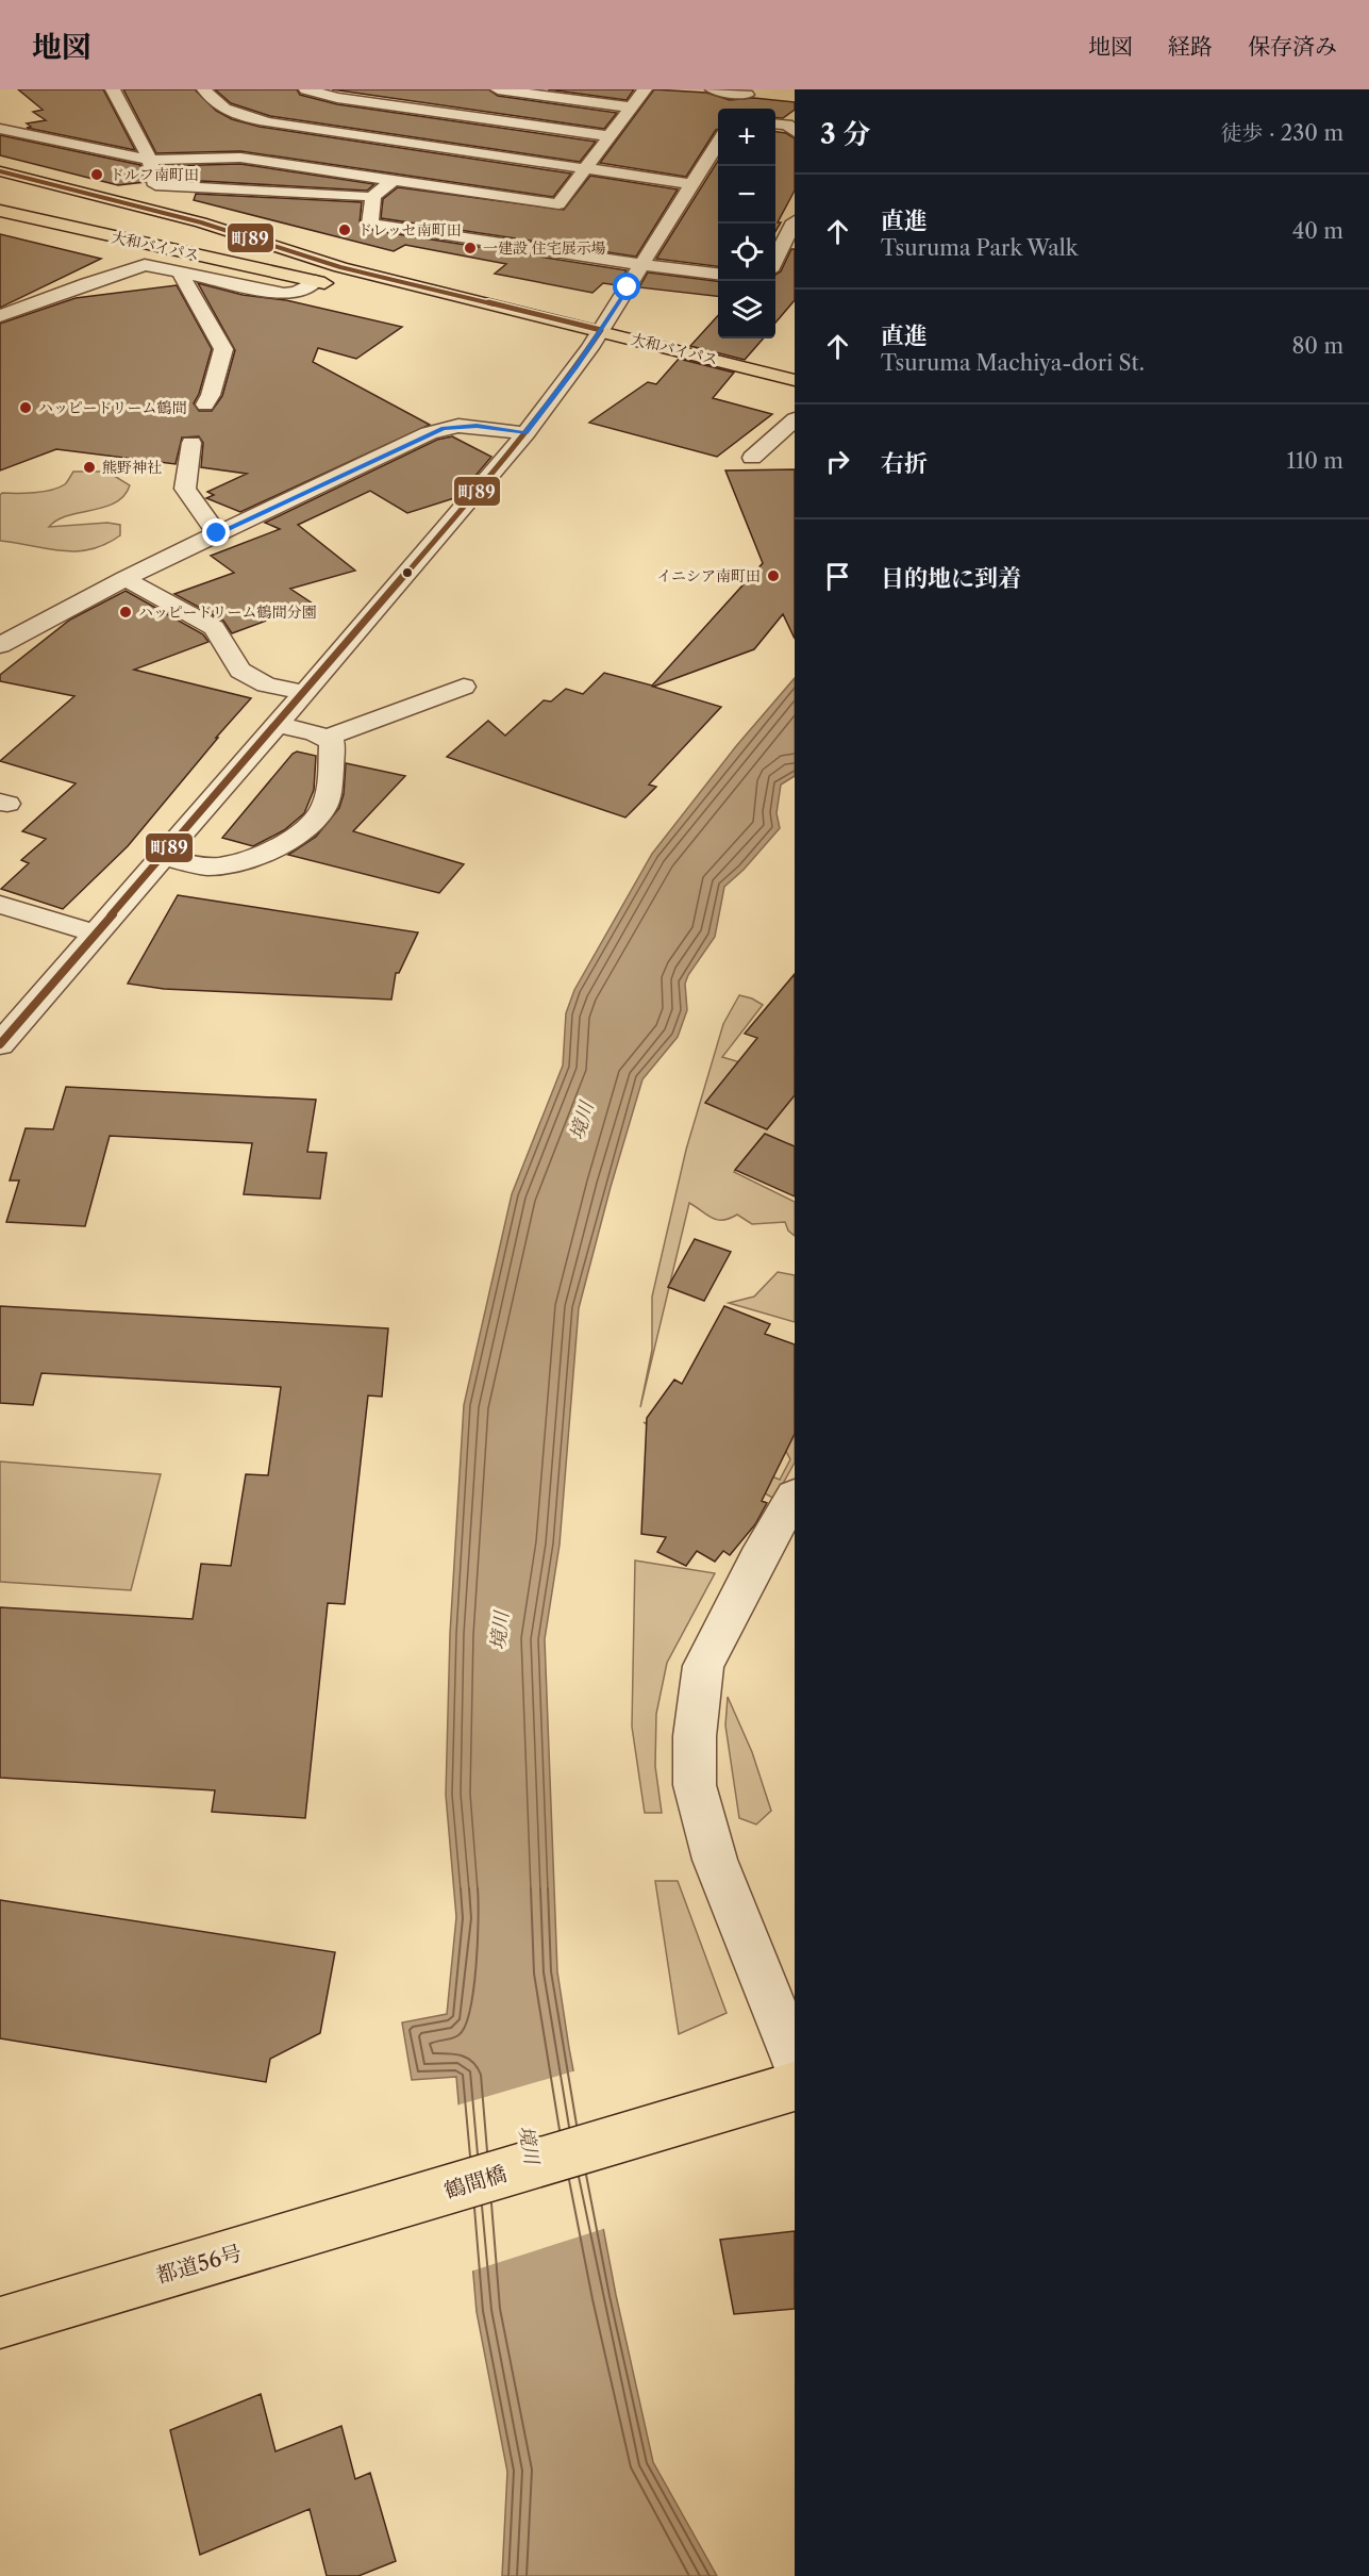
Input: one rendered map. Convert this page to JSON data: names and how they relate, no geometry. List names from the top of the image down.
{
  "streets": {
    "main road": ["大和バイパス", "鶴間橋", "都道56号"]
  },
  "crossings": [
    ["鶴間橋", "都道56号"]
  ],
  "water": ["境川"],
  "places": [
    "ドルフ南町田",
    "ドレッセ南町田",
    "一建設 住宅展示場",
    "ハッピードリーム鶴間",
    "熊野神社",
    "イニシア南町田",
    "ハッピードリーム鶴間分園"
  ],
  "lines": ["transit line 町89"],
  "page": {
    "header": "地図",
    "nav": ["地図", "経路", "保存済み"],
    "heading": ["3 分", "徒歩 · 230 m"],
    "map_buttons": ["+", "−"],
    "list": [
      ["直進", "Tsuruma Park Walk", "40 m"],
      ["直進", "Tsuruma Machiya-dori St.", "80 m"],
      ["右折", "110 m"],
      "目的地に到着"
    ]
  }
}
